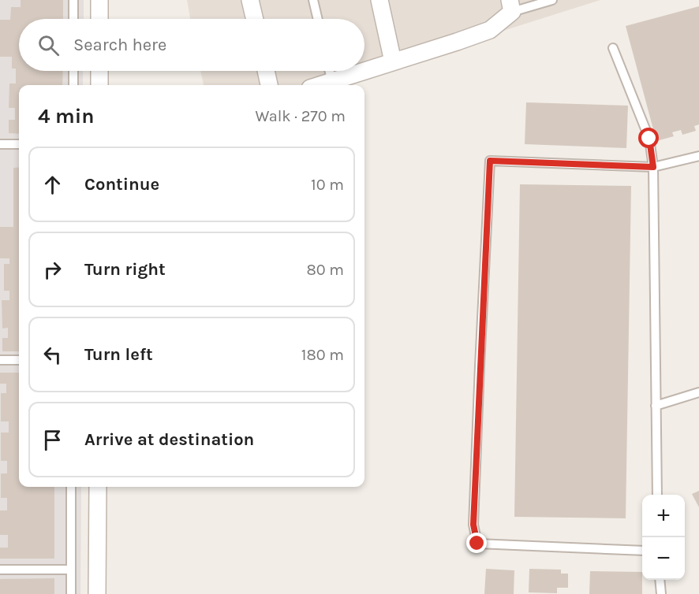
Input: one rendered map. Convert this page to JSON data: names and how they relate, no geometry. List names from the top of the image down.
{
  "page": {
    "search": "Search here",
    "heading": ["4 min", "Walk · 270 m"],
    "list": [
      ["Continue", "10 m"],
      ["Turn right", "80 m"],
      ["Turn left", "180 m"],
      "Arrive at destination"
    ],
    "map_buttons": ["+", "−"]
  }
}
